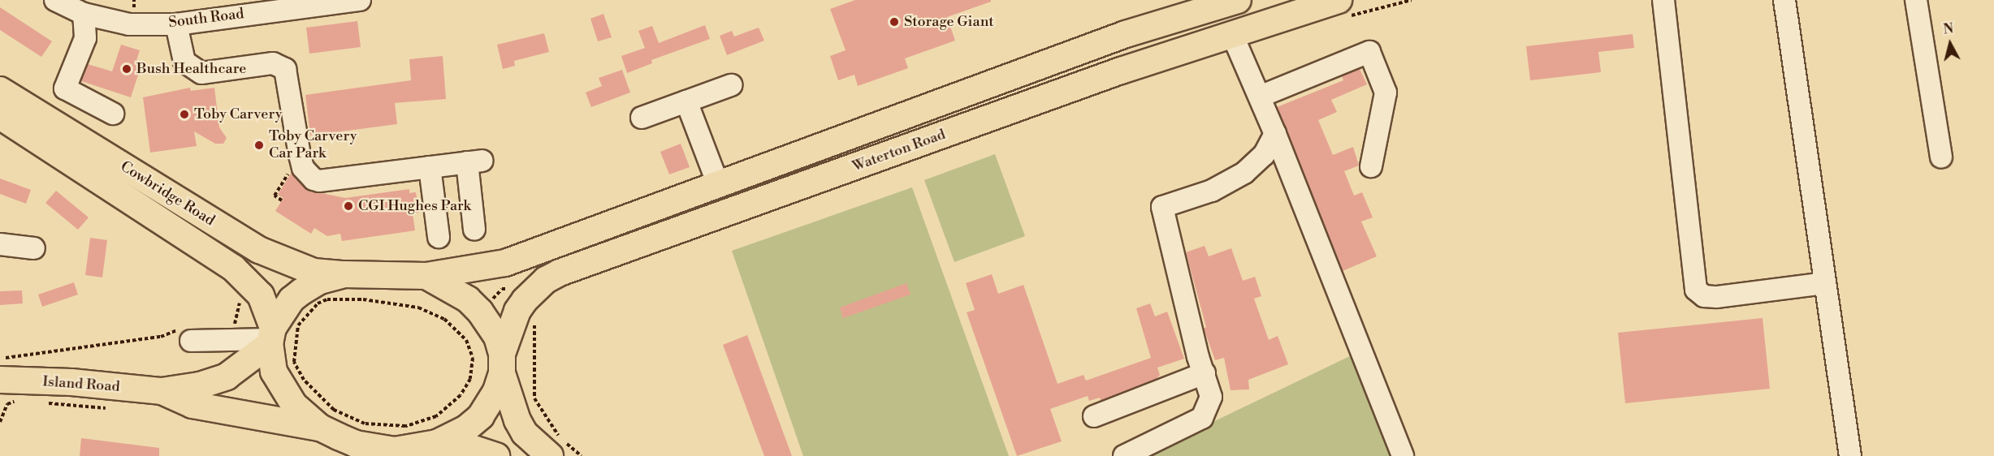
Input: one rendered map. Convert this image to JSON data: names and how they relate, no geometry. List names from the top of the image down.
{
  "streets": {
    "main road": ["Waterton Road", "Cowbridge Road", "Island Road"],
    "street": ["South Road"]
  },
  "places": [
    "Storage Giant",
    "Bush Healthcare",
    "Toby Carvery",
    "Toby Carvery Car Park",
    "CGI Hughes Park"
  ],
  "north": "top"
}
